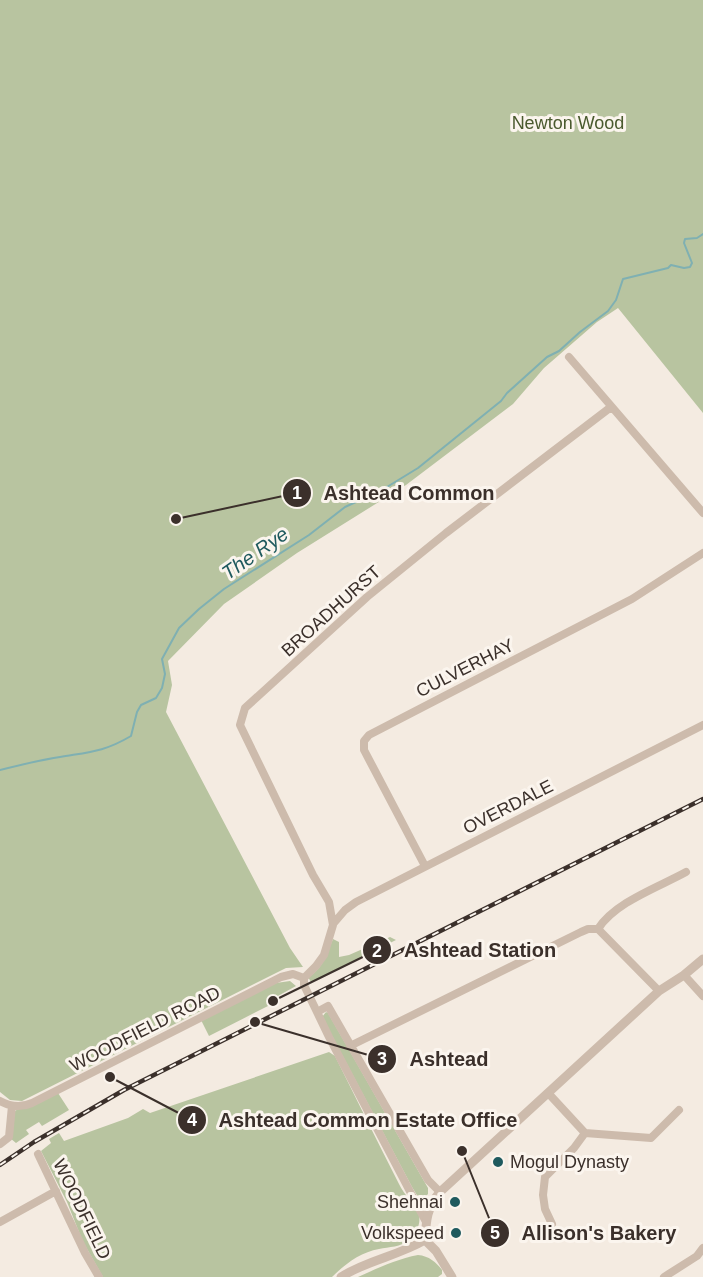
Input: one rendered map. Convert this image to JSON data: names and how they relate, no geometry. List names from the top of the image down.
{
  "streets": {
    "street": [
      "BROADHURST",
      "CULVERHAY",
      "OVERDALE",
      "WOODFIELD ROAD",
      "WOODFIELD"
    ]
  },
  "crossings": [
    ["BROADHURST", "OVERDALE"],
    ["BROADHURST", "WOODFIELD ROAD"],
    ["CULVERHAY", "OVERDALE"]
  ],
  "water": ["The Rye"],
  "parks": ["Newton Wood"],
  "places": [
    "Ashtead Common",
    "Ashtead Station",
    "Ashtead",
    "Ashtead Common Estate Office",
    "Allison's Bakery",
    "Mogul Dynasty",
    "Shehnai",
    "Volkspeed"
  ]
}
